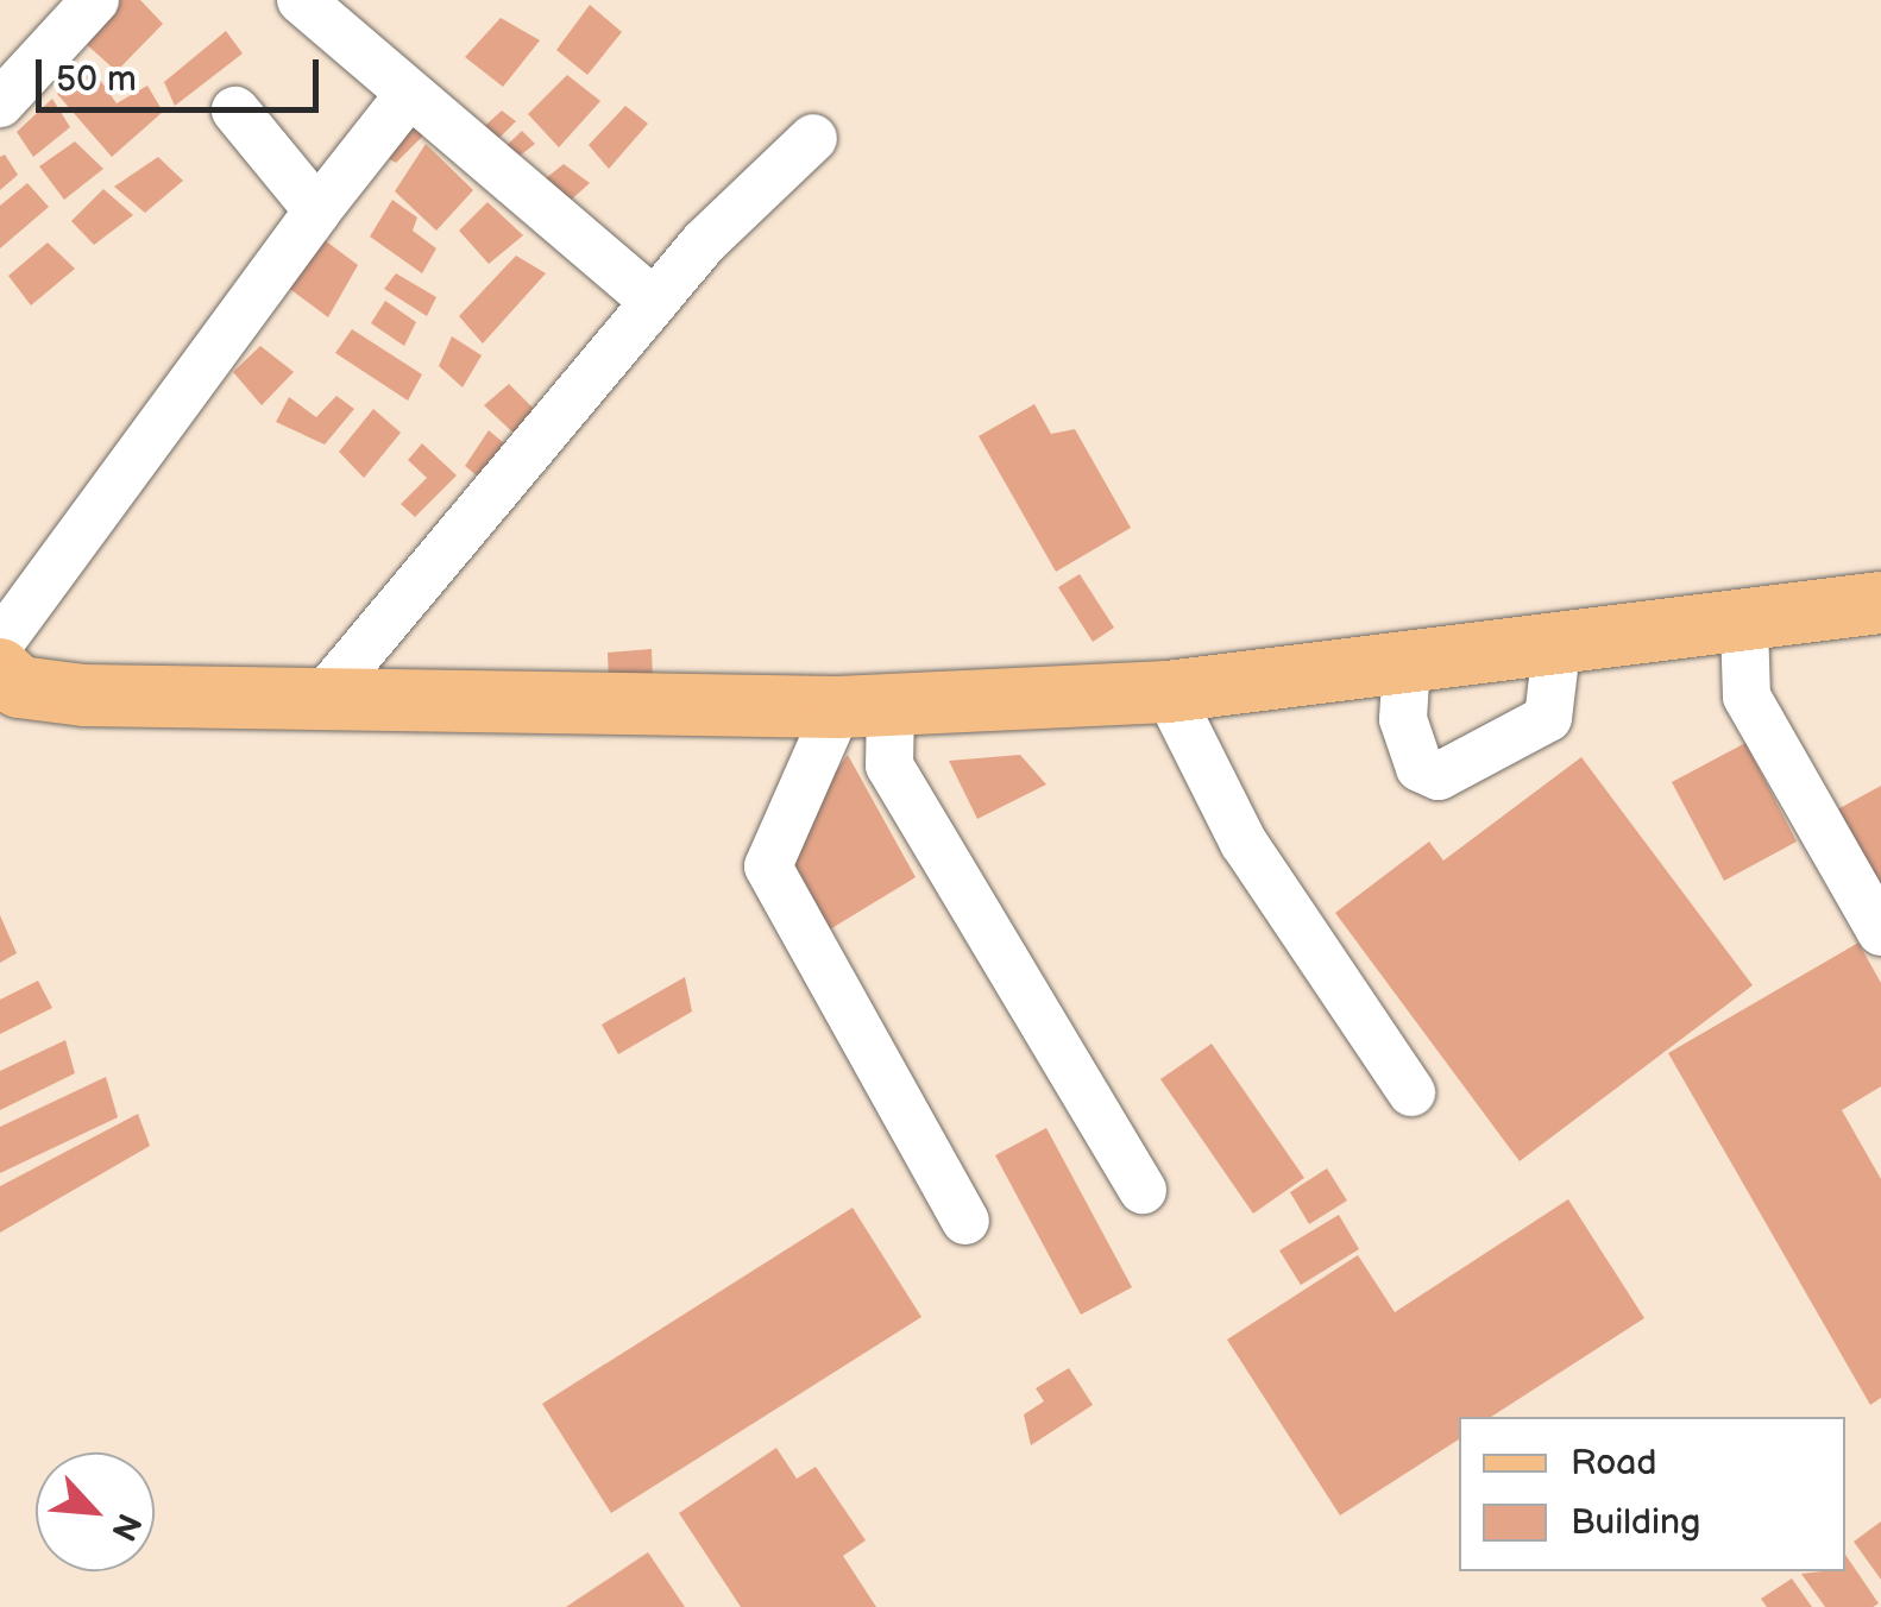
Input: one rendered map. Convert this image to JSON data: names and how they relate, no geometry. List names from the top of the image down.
{
  "legend": ["Road", "Building"],
  "scale_bar": "50 m",
  "north": "bottom right"
}
